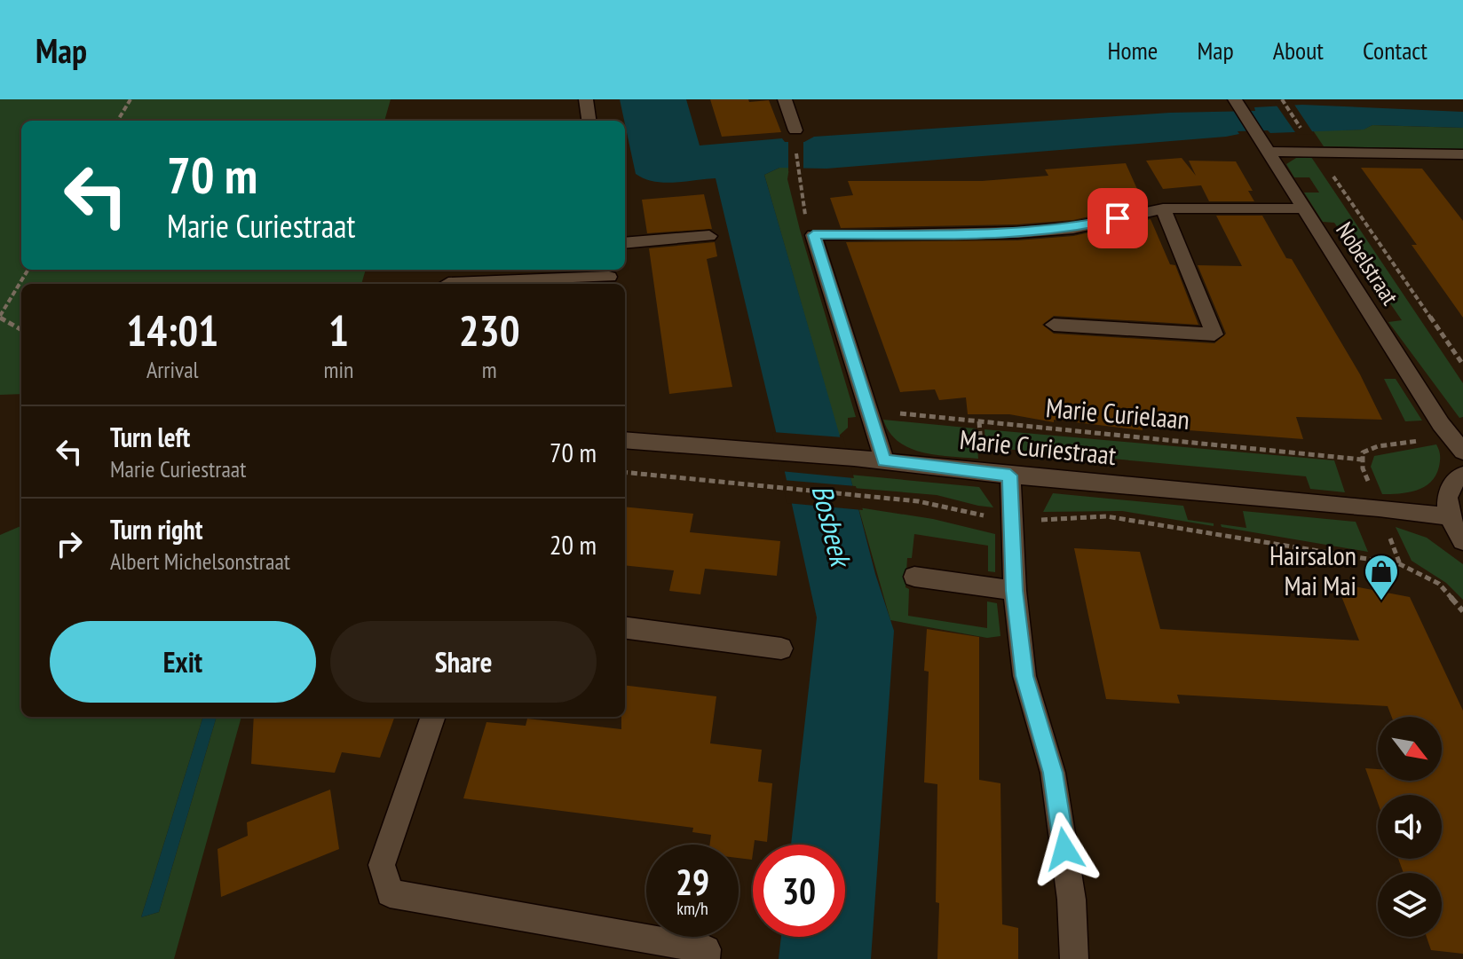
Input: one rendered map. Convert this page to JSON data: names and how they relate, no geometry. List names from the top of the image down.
{
  "streets": {
    "street": ["Nobelstraat", "Marie Curiestraat"],
    "path": ["Marie Curielaan"]
  },
  "water": ["Bosbeek"],
  "places": {
    "shop": ["Hairsalon Mai Mai"]
  },
  "north": "bottom right",
  "page": {
    "header": "Map",
    "nav": [
      "Home",
      "Map",
      "About",
      "Contact"
    ],
    "turn": ["70 m", "Marie Curiestraat"],
    "eta": [
      "14:01",
      "Arrival",
      "1",
      "min",
      "230",
      "m"
    ],
    "list": [
      {
        "name": "Turn left",
        "note": "Marie Curiestraat",
        "value": "70 m"
      },
      {
        "name": "Turn right",
        "note": "Albert Michelsonstraat",
        "value": "20 m"
      }
    ],
    "buttons": ["Exit", "Share"],
    "speed": "29 km/h",
    "limit": "30"
  }
}
